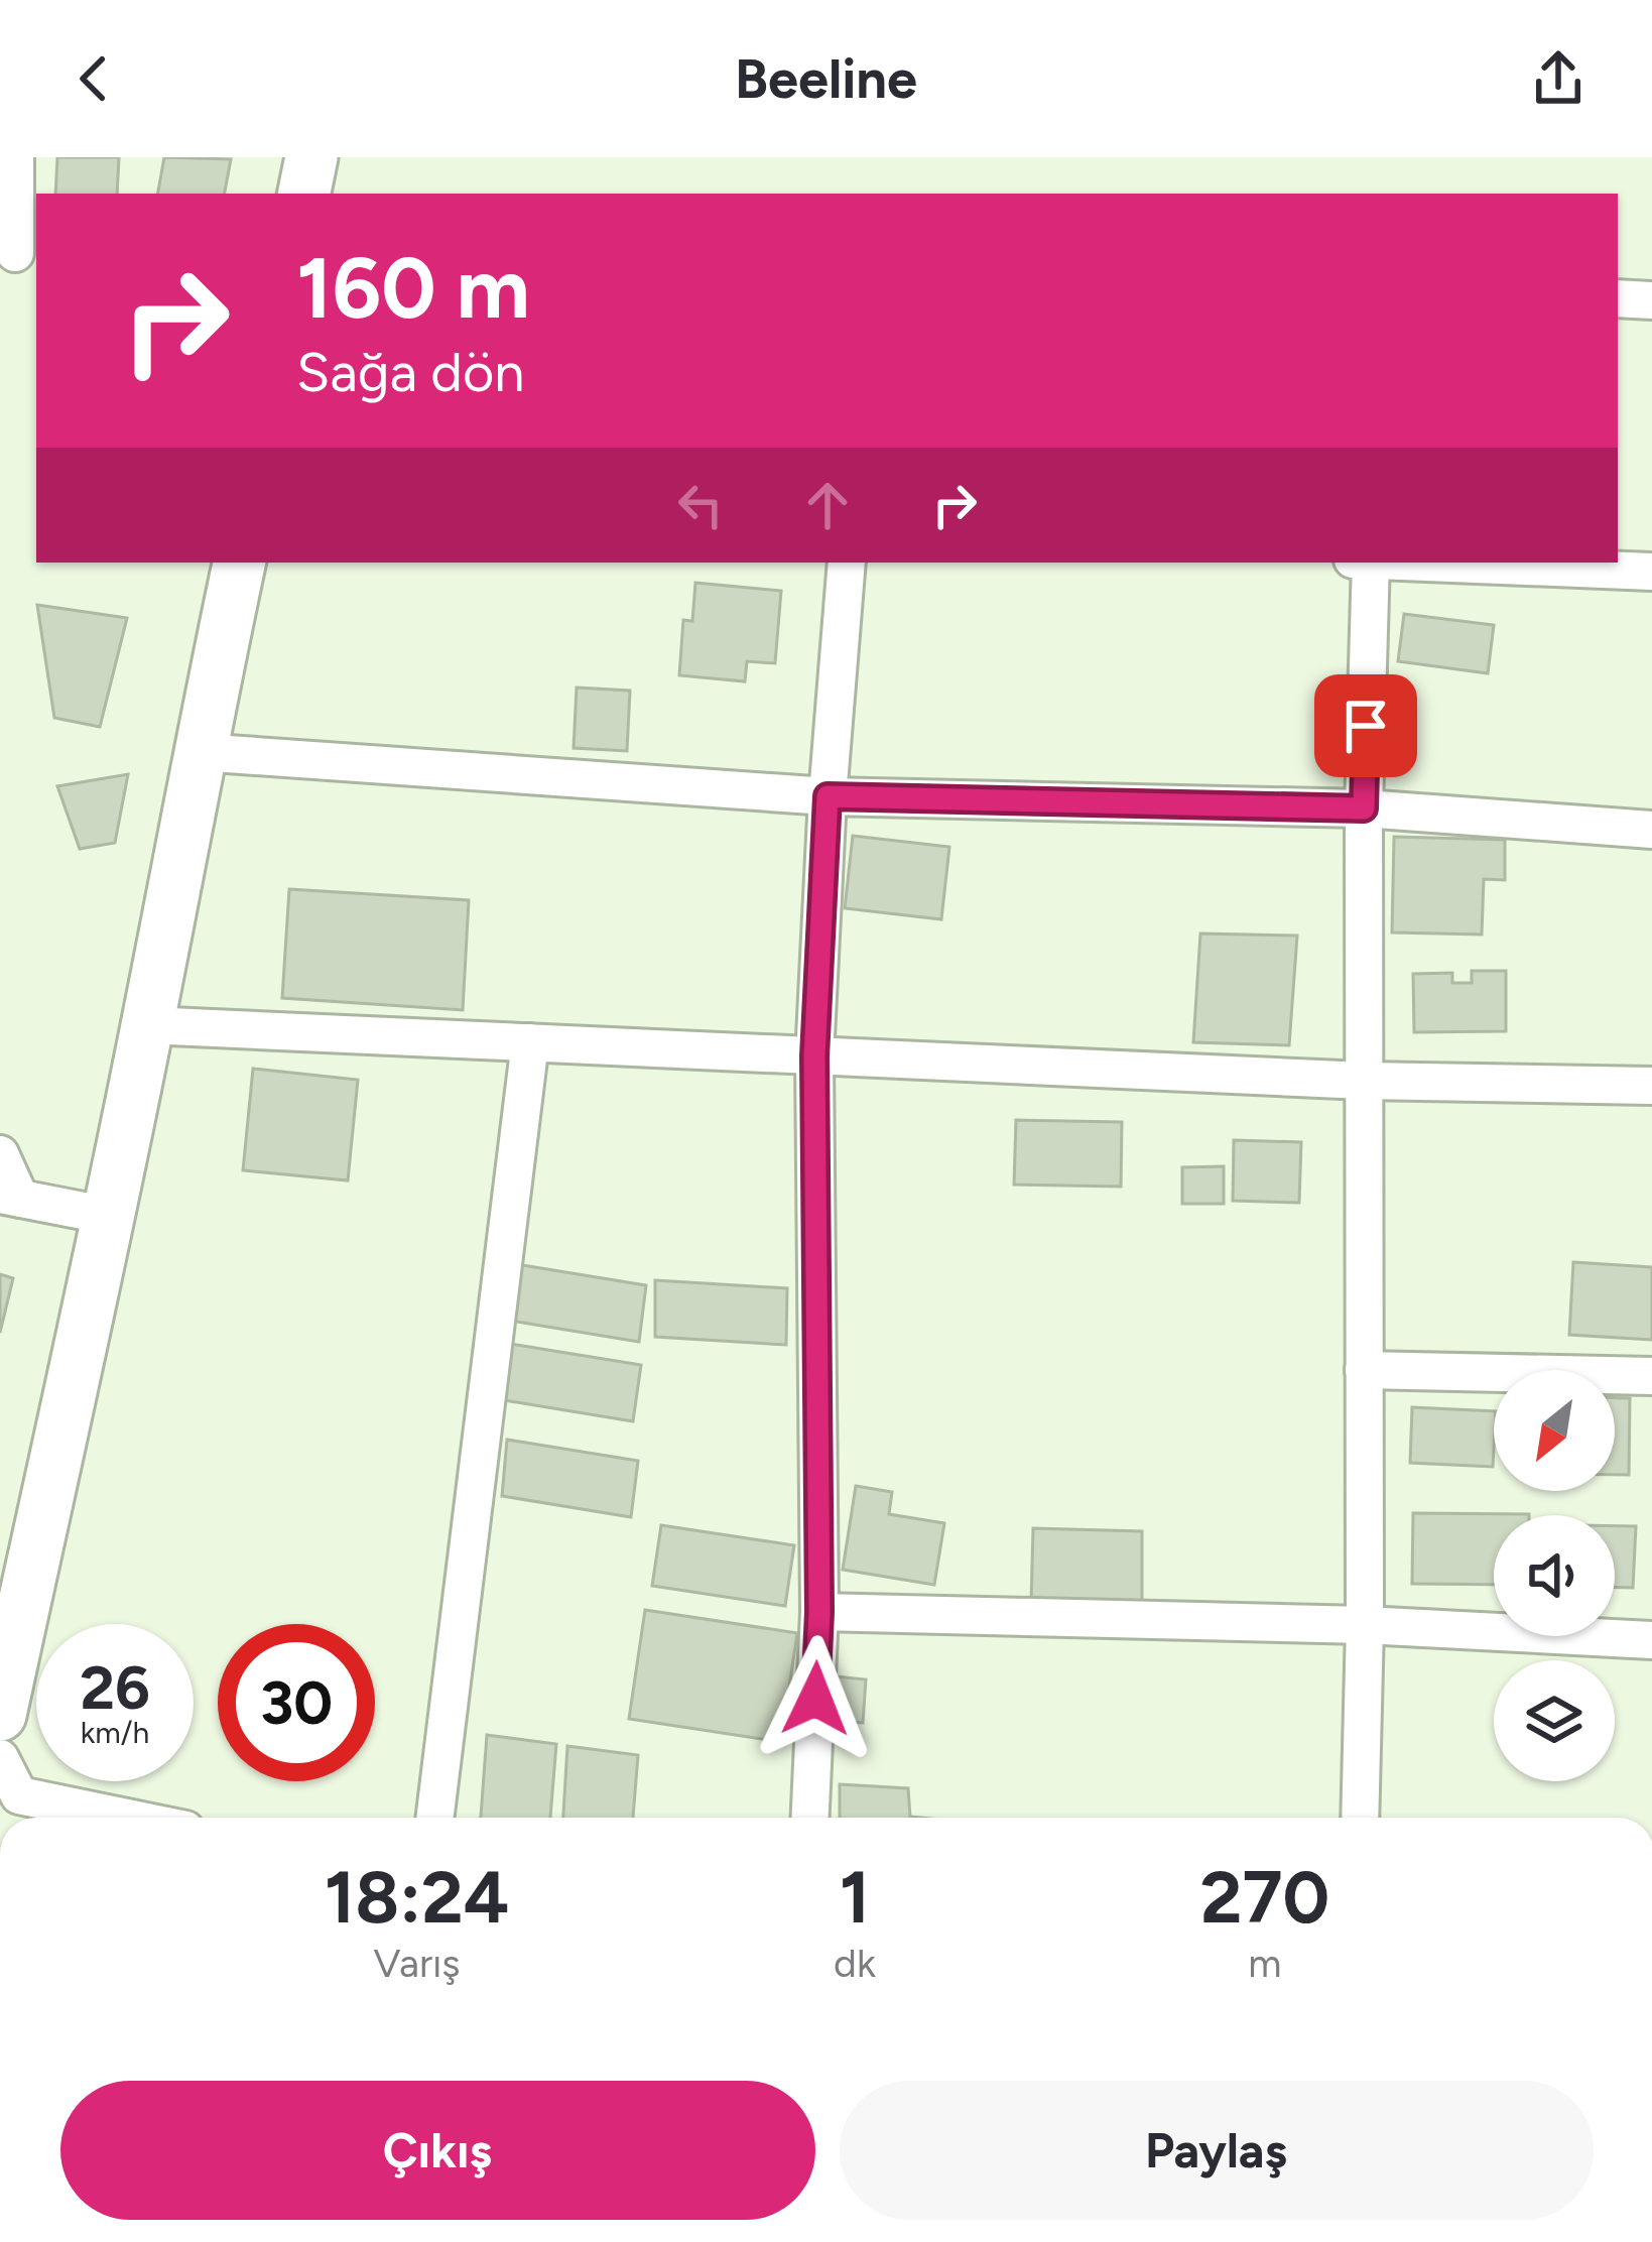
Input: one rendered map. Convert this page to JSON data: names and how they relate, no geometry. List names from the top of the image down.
{
  "north": "bottom left",
  "page": {
    "header": "Beeline",
    "turn": ["160 m", "Sağa dön"],
    "speed": "26 km/h",
    "limit": "30",
    "eta": [
      "18:24",
      "Varış",
      "1",
      "dk",
      "270",
      "m"
    ],
    "buttons": ["Çıkış", "Paylaş"]
  }
}
